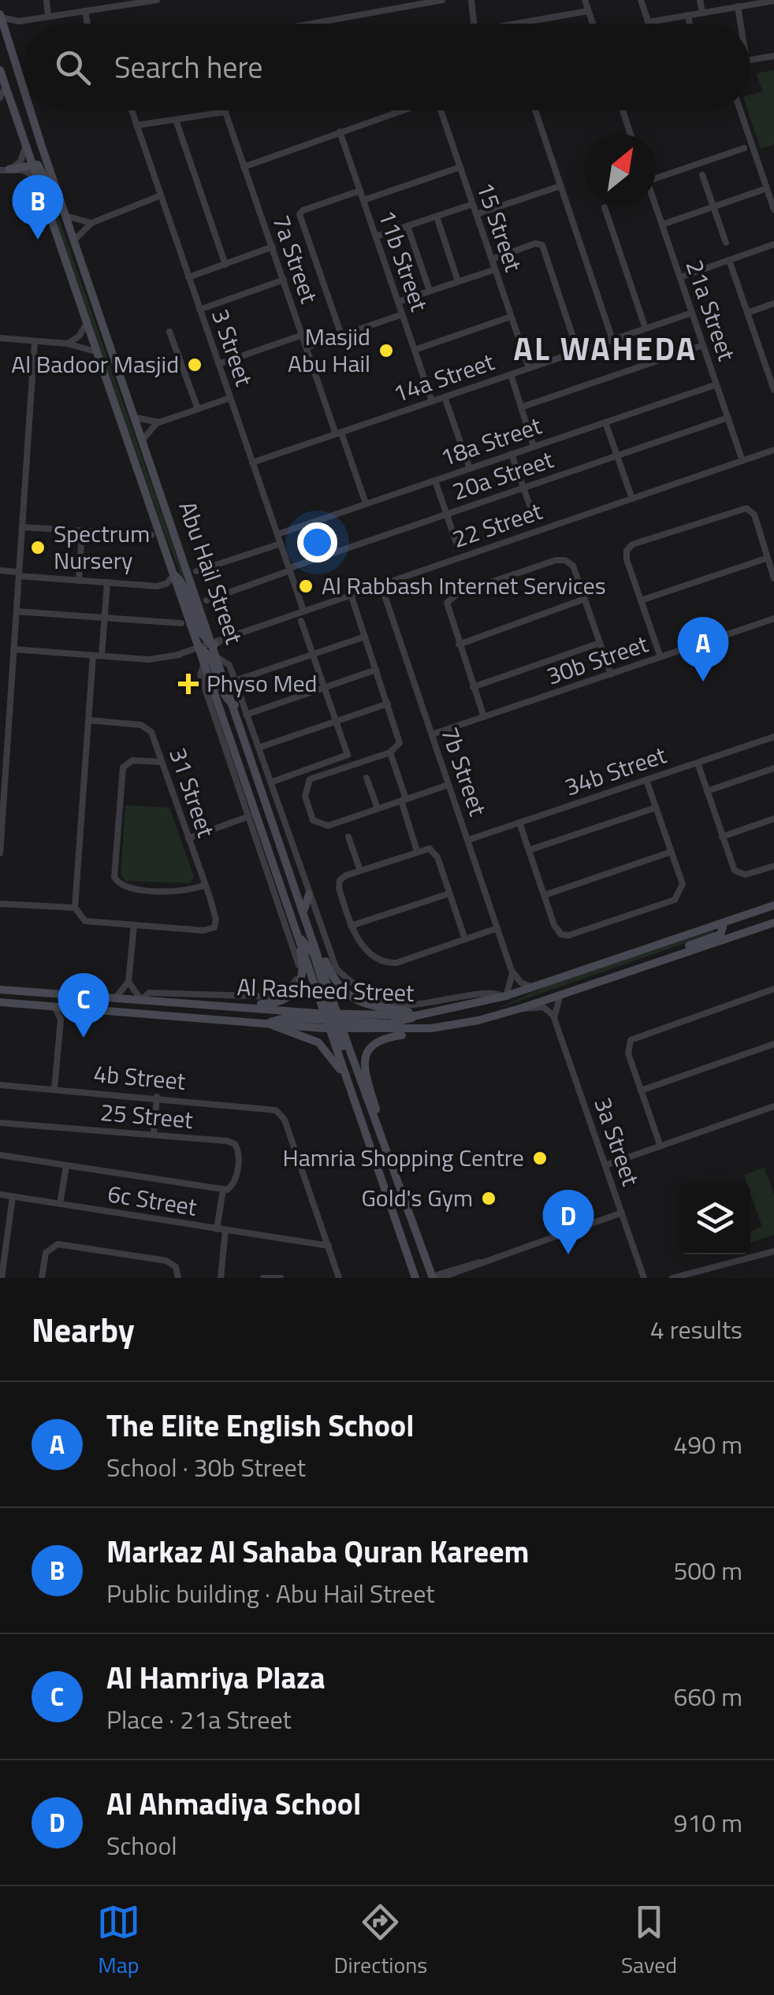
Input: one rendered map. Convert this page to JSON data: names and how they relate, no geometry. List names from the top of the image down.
{
  "streets": {
    "main road": ["Abu Hail Street", "Al Rasheed Street"],
    "street": [
      "15 Street",
      "7a Street",
      "11b Street",
      "21a Street",
      "3 Street",
      "14a Street",
      "18a Street",
      "20a Street",
      "22 Street",
      "30b Street",
      "7b Street",
      "34b Street",
      "31 Street",
      "4b Street",
      "25 Street",
      "3a Street",
      "6c Street"
    ]
  },
  "crossings": [
    ["15 Street", "14a Street"],
    ["7a Street", "14a Street"],
    ["7a Street", "18a Street"],
    ["11b Street", "14a Street"],
    ["21a Street", "14a Street"],
    ["21a Street", "18a Street"],
    ["21a Street", "20a Street"],
    ["21a Street", "22 Street"],
    ["3 Street", "14a Street"],
    ["3 Street", "18a Street"],
    ["3 Street", "20a Street"],
    ["3 Street", "22 Street"],
    ["22 Street", "Abu Hail Street"],
    ["22 Street", "7b Street"],
    ["Abu Hail Street", "Al Rasheed Street"],
    ["30b Street", "7b Street"],
    ["7b Street", "34b Street"],
    ["7b Street", "Al Rasheed Street"],
    ["4b Street", "6c Street"],
    ["25 Street", "6c Street"]
  ],
  "districts": ["AL WAHEDA"],
  "places": {
    "other": [
      "Masjid Abu Hail",
      "Al Badoor Masjid",
      "Spectrum Nursery",
      "Al Rabbash Internet Services",
      "Hamria Shopping Centre",
      "Gold's Gym"
    ],
    "health": ["Physo Med"]
  },
  "north": "top right",
  "page": {
    "search": "Search here",
    "pins": [
      "B",
      "A",
      "C",
      "D"
    ],
    "heading": ["Nearby", "4 results"],
    "list": [
      {
        "mark": "A",
        "name": "The Elite English School",
        "note": "School · 30b Street",
        "value": "490 m"
      },
      {
        "mark": "B",
        "name": "Markaz Al Sahaba Quran Kareem",
        "note": "Public building · Abu Hail Street",
        "value": "500 m"
      },
      {
        "mark": "C",
        "name": "Al Hamriya Plaza",
        "note": "Place · 21a Street",
        "value": "660 m"
      },
      {
        "mark": "D",
        "name": "Al Ahmadiya School",
        "note": "School",
        "value": "910 m"
      }
    ],
    "nav": ["Map", "Directions", "Saved"]
  }
}
